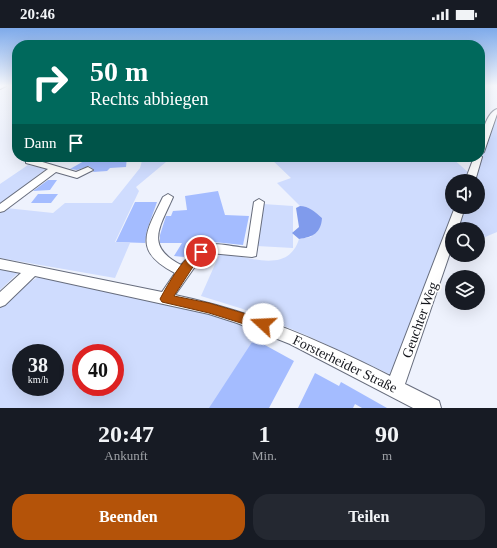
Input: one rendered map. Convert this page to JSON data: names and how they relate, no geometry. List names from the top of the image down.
{
  "streets": {
    "street": ["Geuchter Weg", "Forsterheider Straße"]
  },
  "crossings": [
    ["Geuchter Weg", "Forsterheider Straße"]
  ],
  "page": {
    "status": "20:46",
    "turn": ["50 m", "Rechts abbiegen"],
    "then": "Dann",
    "speed": "38 km/h",
    "limit": "40",
    "eta": [
      "20:47",
      "Ankunft",
      "1",
      "Min.",
      "90",
      "m"
    ],
    "buttons": ["Beenden", "Teilen"]
  }
}
